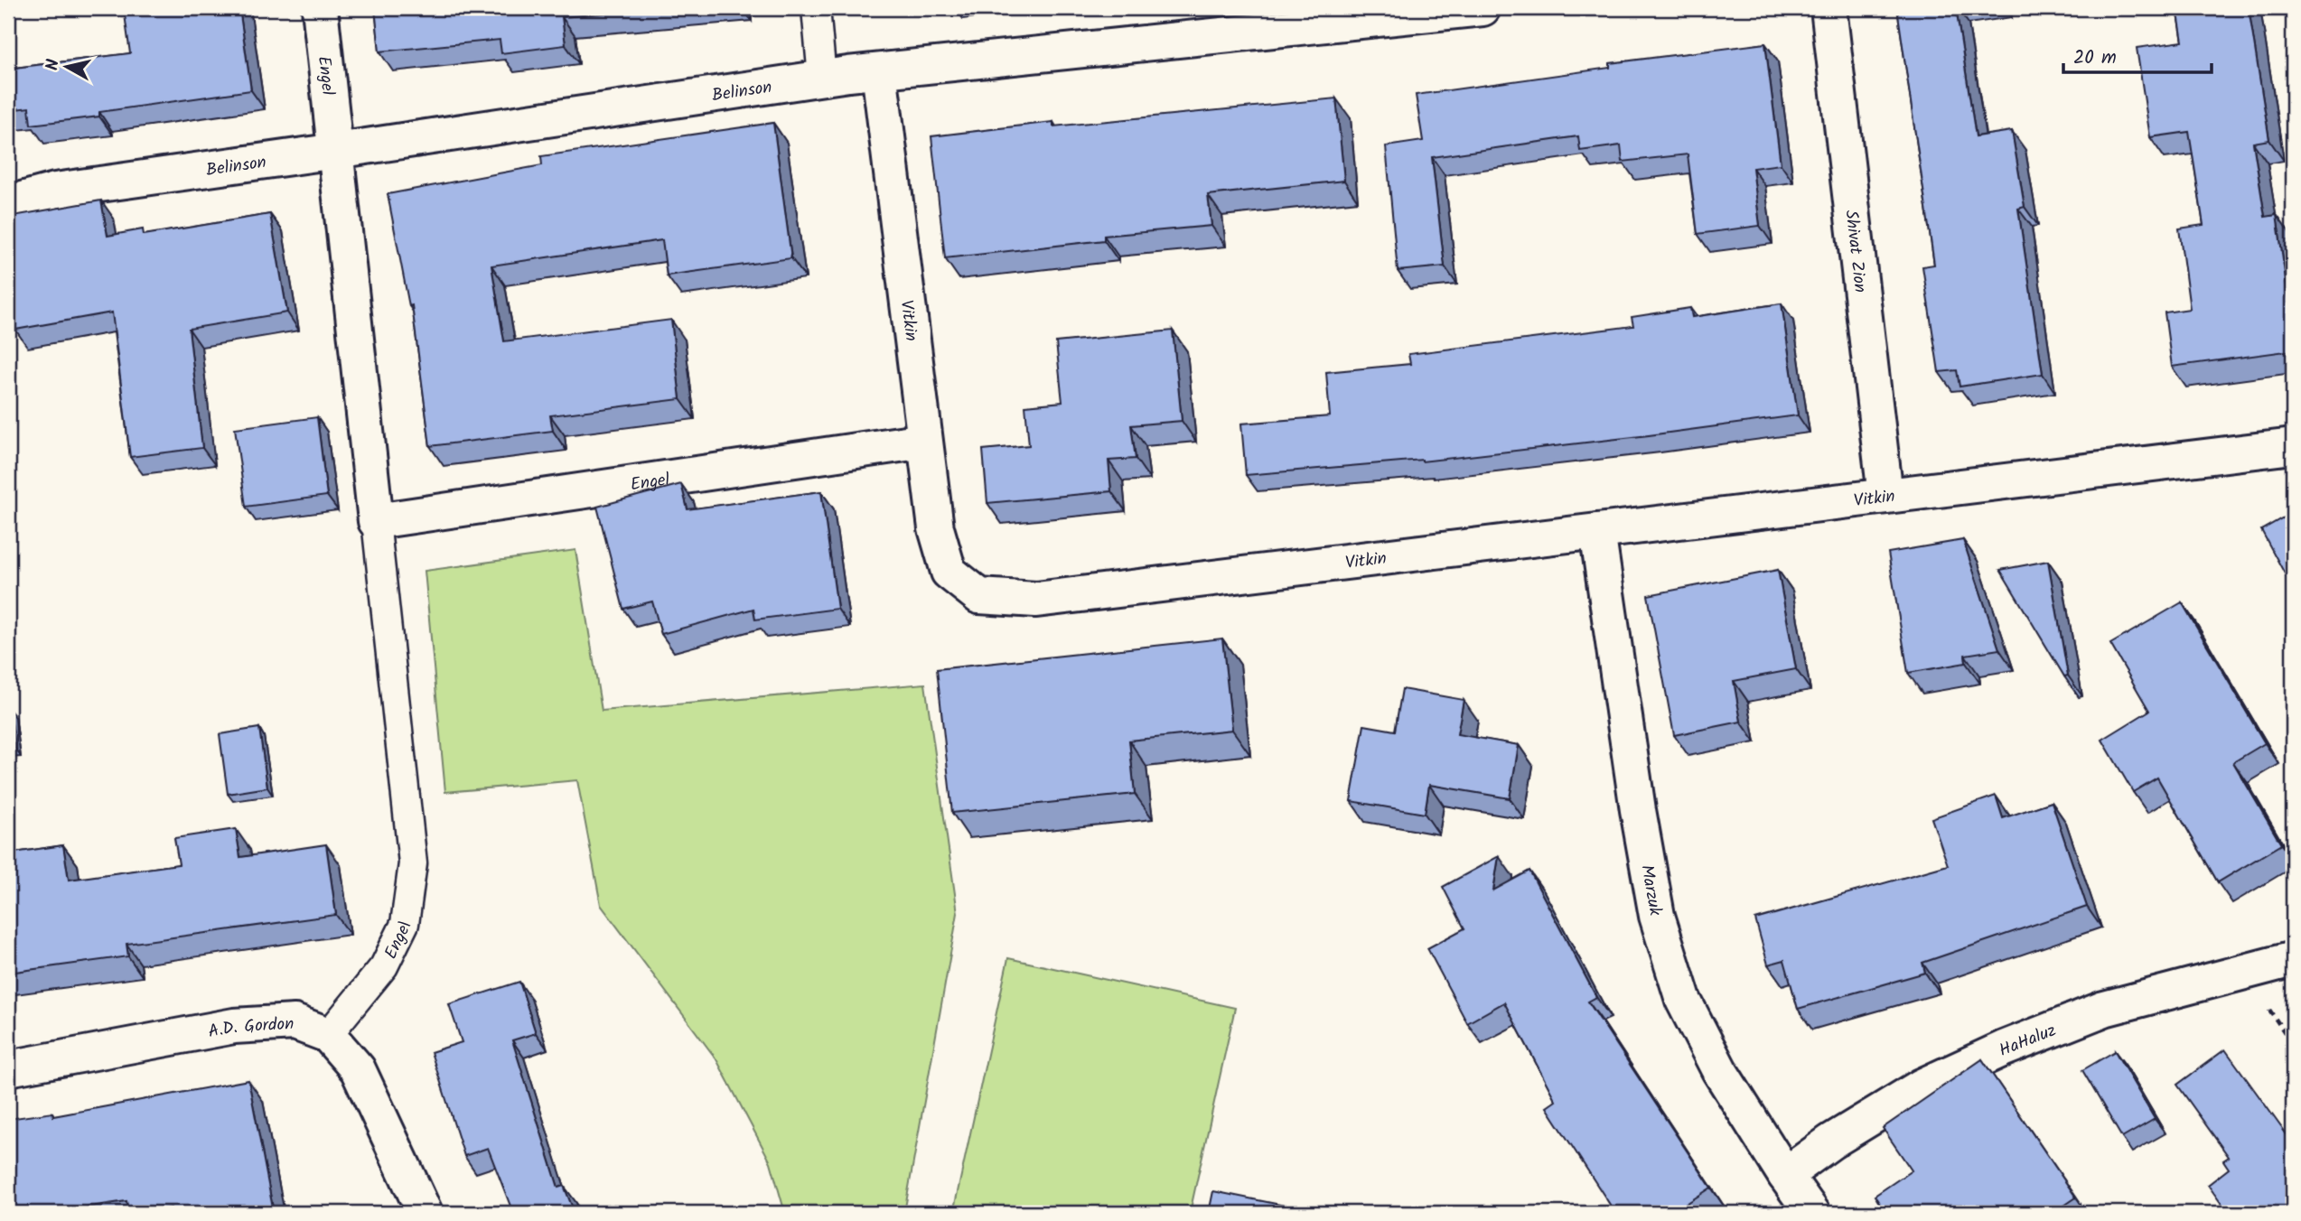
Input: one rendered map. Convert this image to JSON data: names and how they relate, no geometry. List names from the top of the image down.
{
  "streets": {
    "street": [
      "Engel",
      "Belinson",
      "Shivat Zion",
      "Vitkin",
      "Marzuk",
      "A.D. Gordon",
      "HaHaluz"
    ]
  },
  "crossings": [
    ["Engel", "Belinson"],
    ["Engel", "Vitkin"],
    ["Engel", "A.D. Gordon"],
    ["Belinson", "Vitkin"],
    ["Shivat Zion", "Vitkin"],
    ["Vitkin", "Marzuk"],
    ["Marzuk", "HaHaluz"]
  ],
  "scale_bar": "20 m",
  "north": "left"
}
